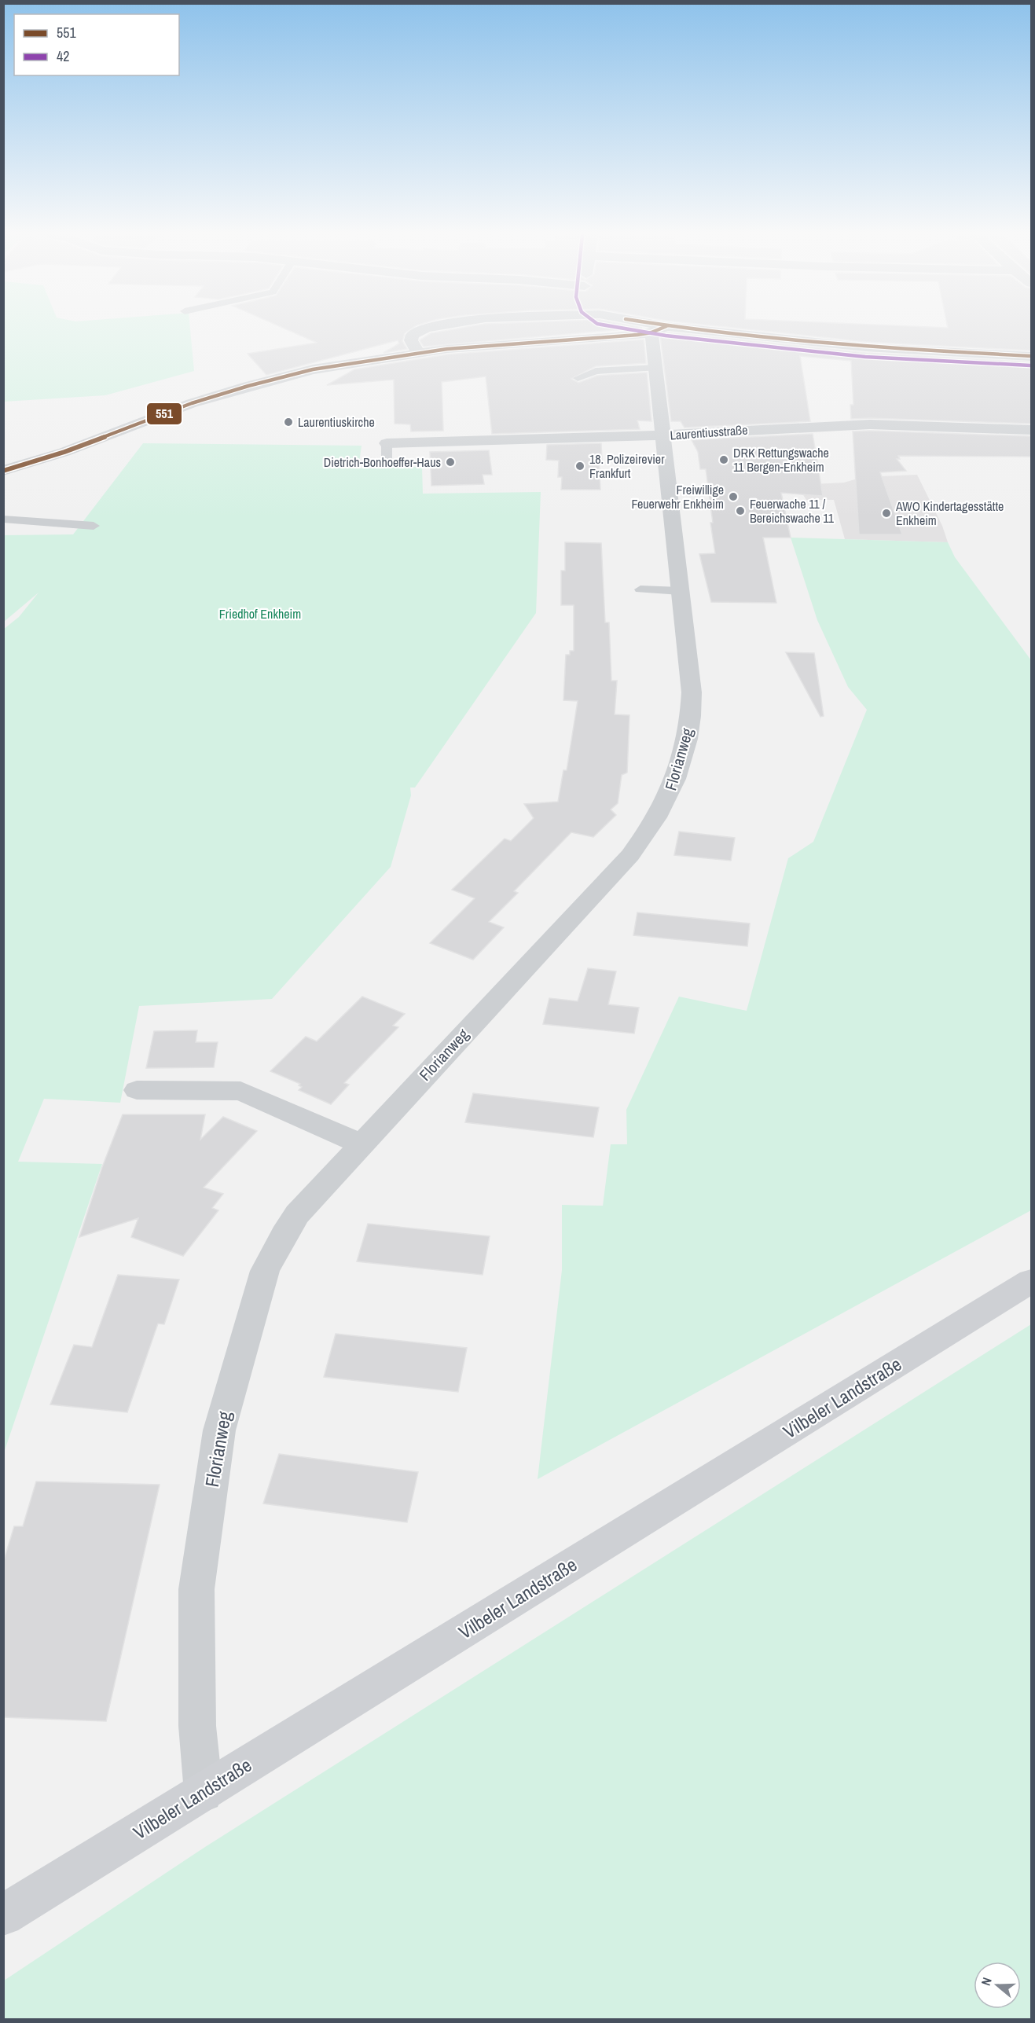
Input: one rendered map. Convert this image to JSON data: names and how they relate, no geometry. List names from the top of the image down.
{
  "streets": {
    "main road": ["Vilbeler Landstraße"],
    "street": ["Laurentiusstraße", "Florianweg"]
  },
  "crossings": [
    ["Laurentiusstraße", "Florianweg"],
    ["Florianweg", "Vilbeler Landstraße"]
  ],
  "parks": ["Friedhof Enkheim"],
  "places": [
    "Laurentiuskirche",
    "DRK Rettungswache 11 Bergen-Enkheim",
    "Dietrich-Bonhoeffer-Haus",
    "18. Polizeirevier Frankfurt",
    "Freiwillige Feuerwehr Enkheim",
    "Feuerwache 11 / Bereichswache 11",
    "AWO Kindertagesstätte Enkheim"
  ],
  "lines": ["transit line 551", "transit line 42"],
  "legend": ["551", "42"],
  "north": "left"
}
